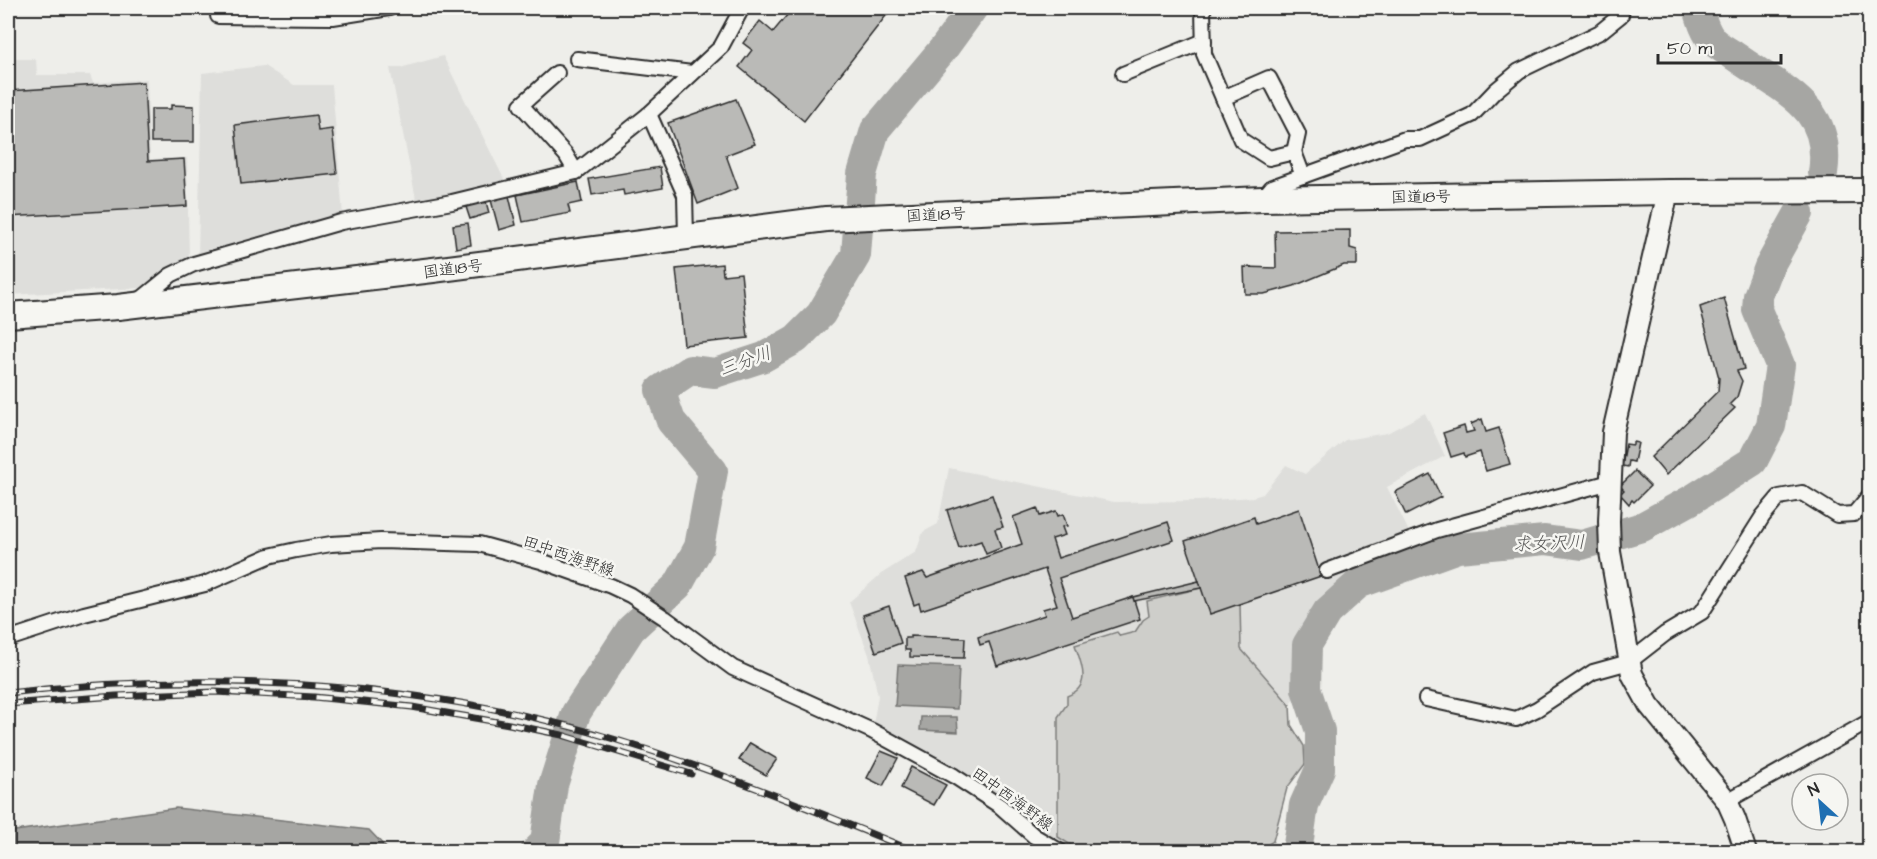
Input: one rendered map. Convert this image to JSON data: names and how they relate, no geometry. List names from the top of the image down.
{
  "streets": {
    "highway": ["国道18号"],
    "street": ["田中西海野線"]
  },
  "water": ["三分川", "求女沢川"],
  "scale_bar": "50 m",
  "north": "top left"
}
